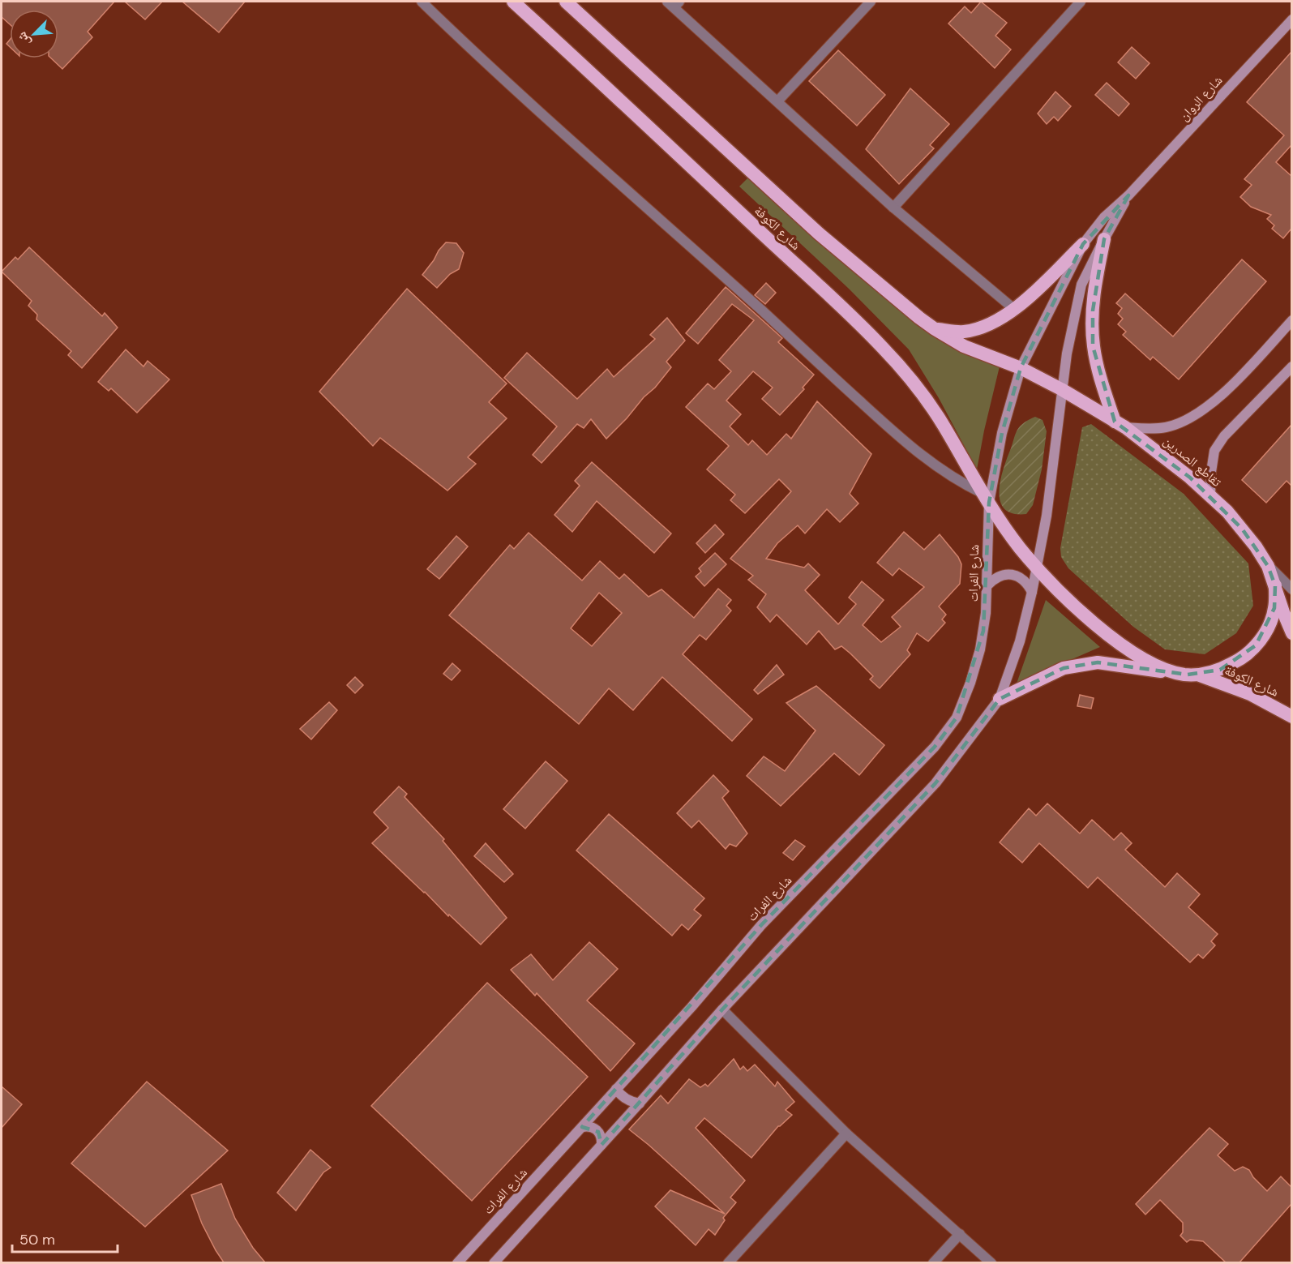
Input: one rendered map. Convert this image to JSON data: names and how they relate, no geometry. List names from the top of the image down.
{
  "streets": {
    "highway": ["شارع الكوفة", "تقاطع الصدرين"],
    "main road": ["شارع الروان", "شارع الفرات"]
  },
  "crossings": [
    ["شارع الروان", "شارع الكوفة"],
    ["شارع الروان", "تقاطع الصدرين"],
    ["شارع الروان", "شارع الفرات"],
    ["شارع الكوفة", "تقاطع الصدرين"],
    ["شارع الكوفة", "شارع الفرات"]
  ],
  "scale_bar": "50 m",
  "north": "bottom left"
}
